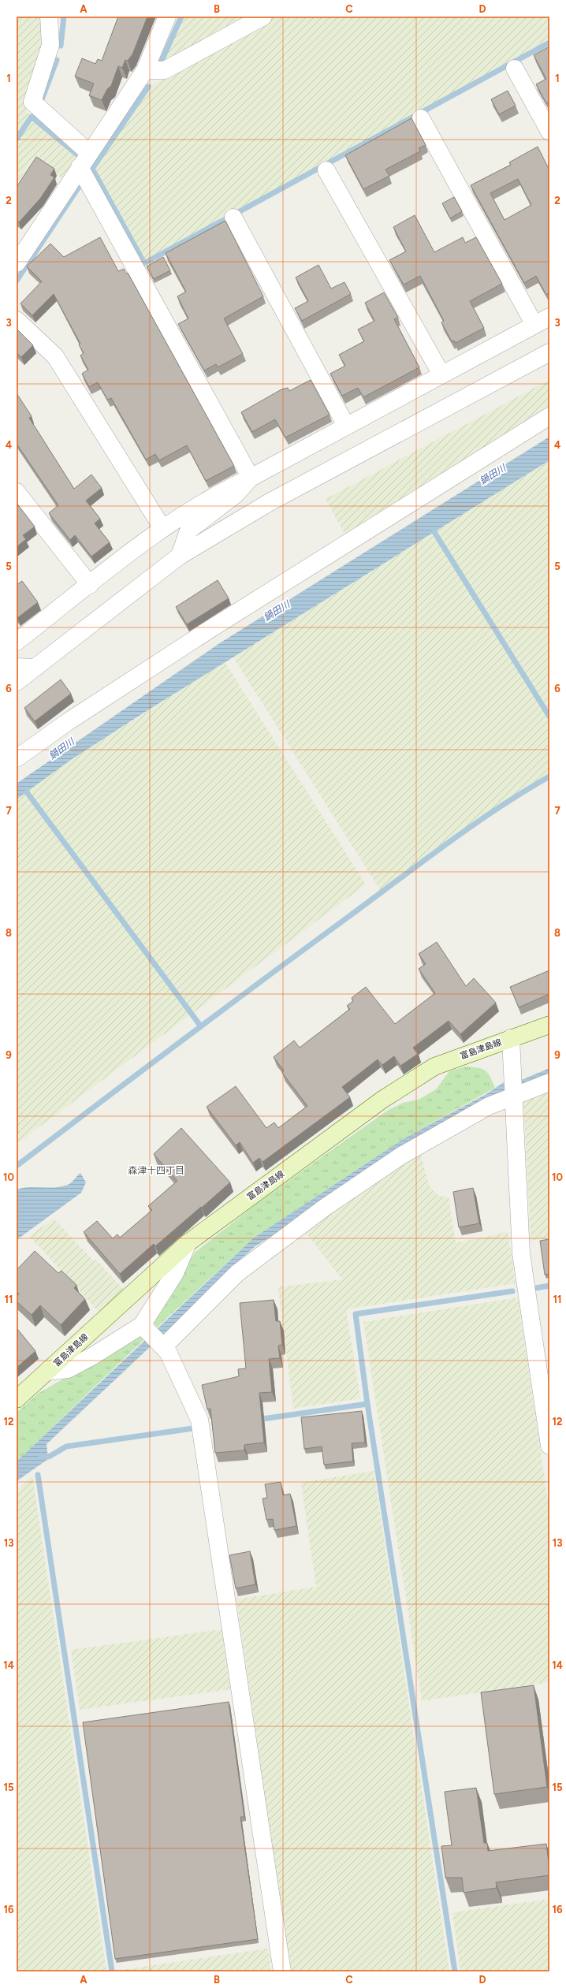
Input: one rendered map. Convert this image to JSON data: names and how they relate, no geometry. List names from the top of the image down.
{
  "streets": {
    "main road": ["富島津島線"]
  },
  "districts": ["森津十四丁目"],
  "water": ["鍋田川"],
  "grid": {
    "columns": [
      "A",
      "B",
      "C",
      "D"
    ],
    "rows": [
      "1",
      "2",
      "3",
      "4",
      "5",
      "6",
      "7",
      "8",
      "9",
      "10",
      "11",
      "12",
      "13",
      "14",
      "15",
      "16"
    ]
  }
}
